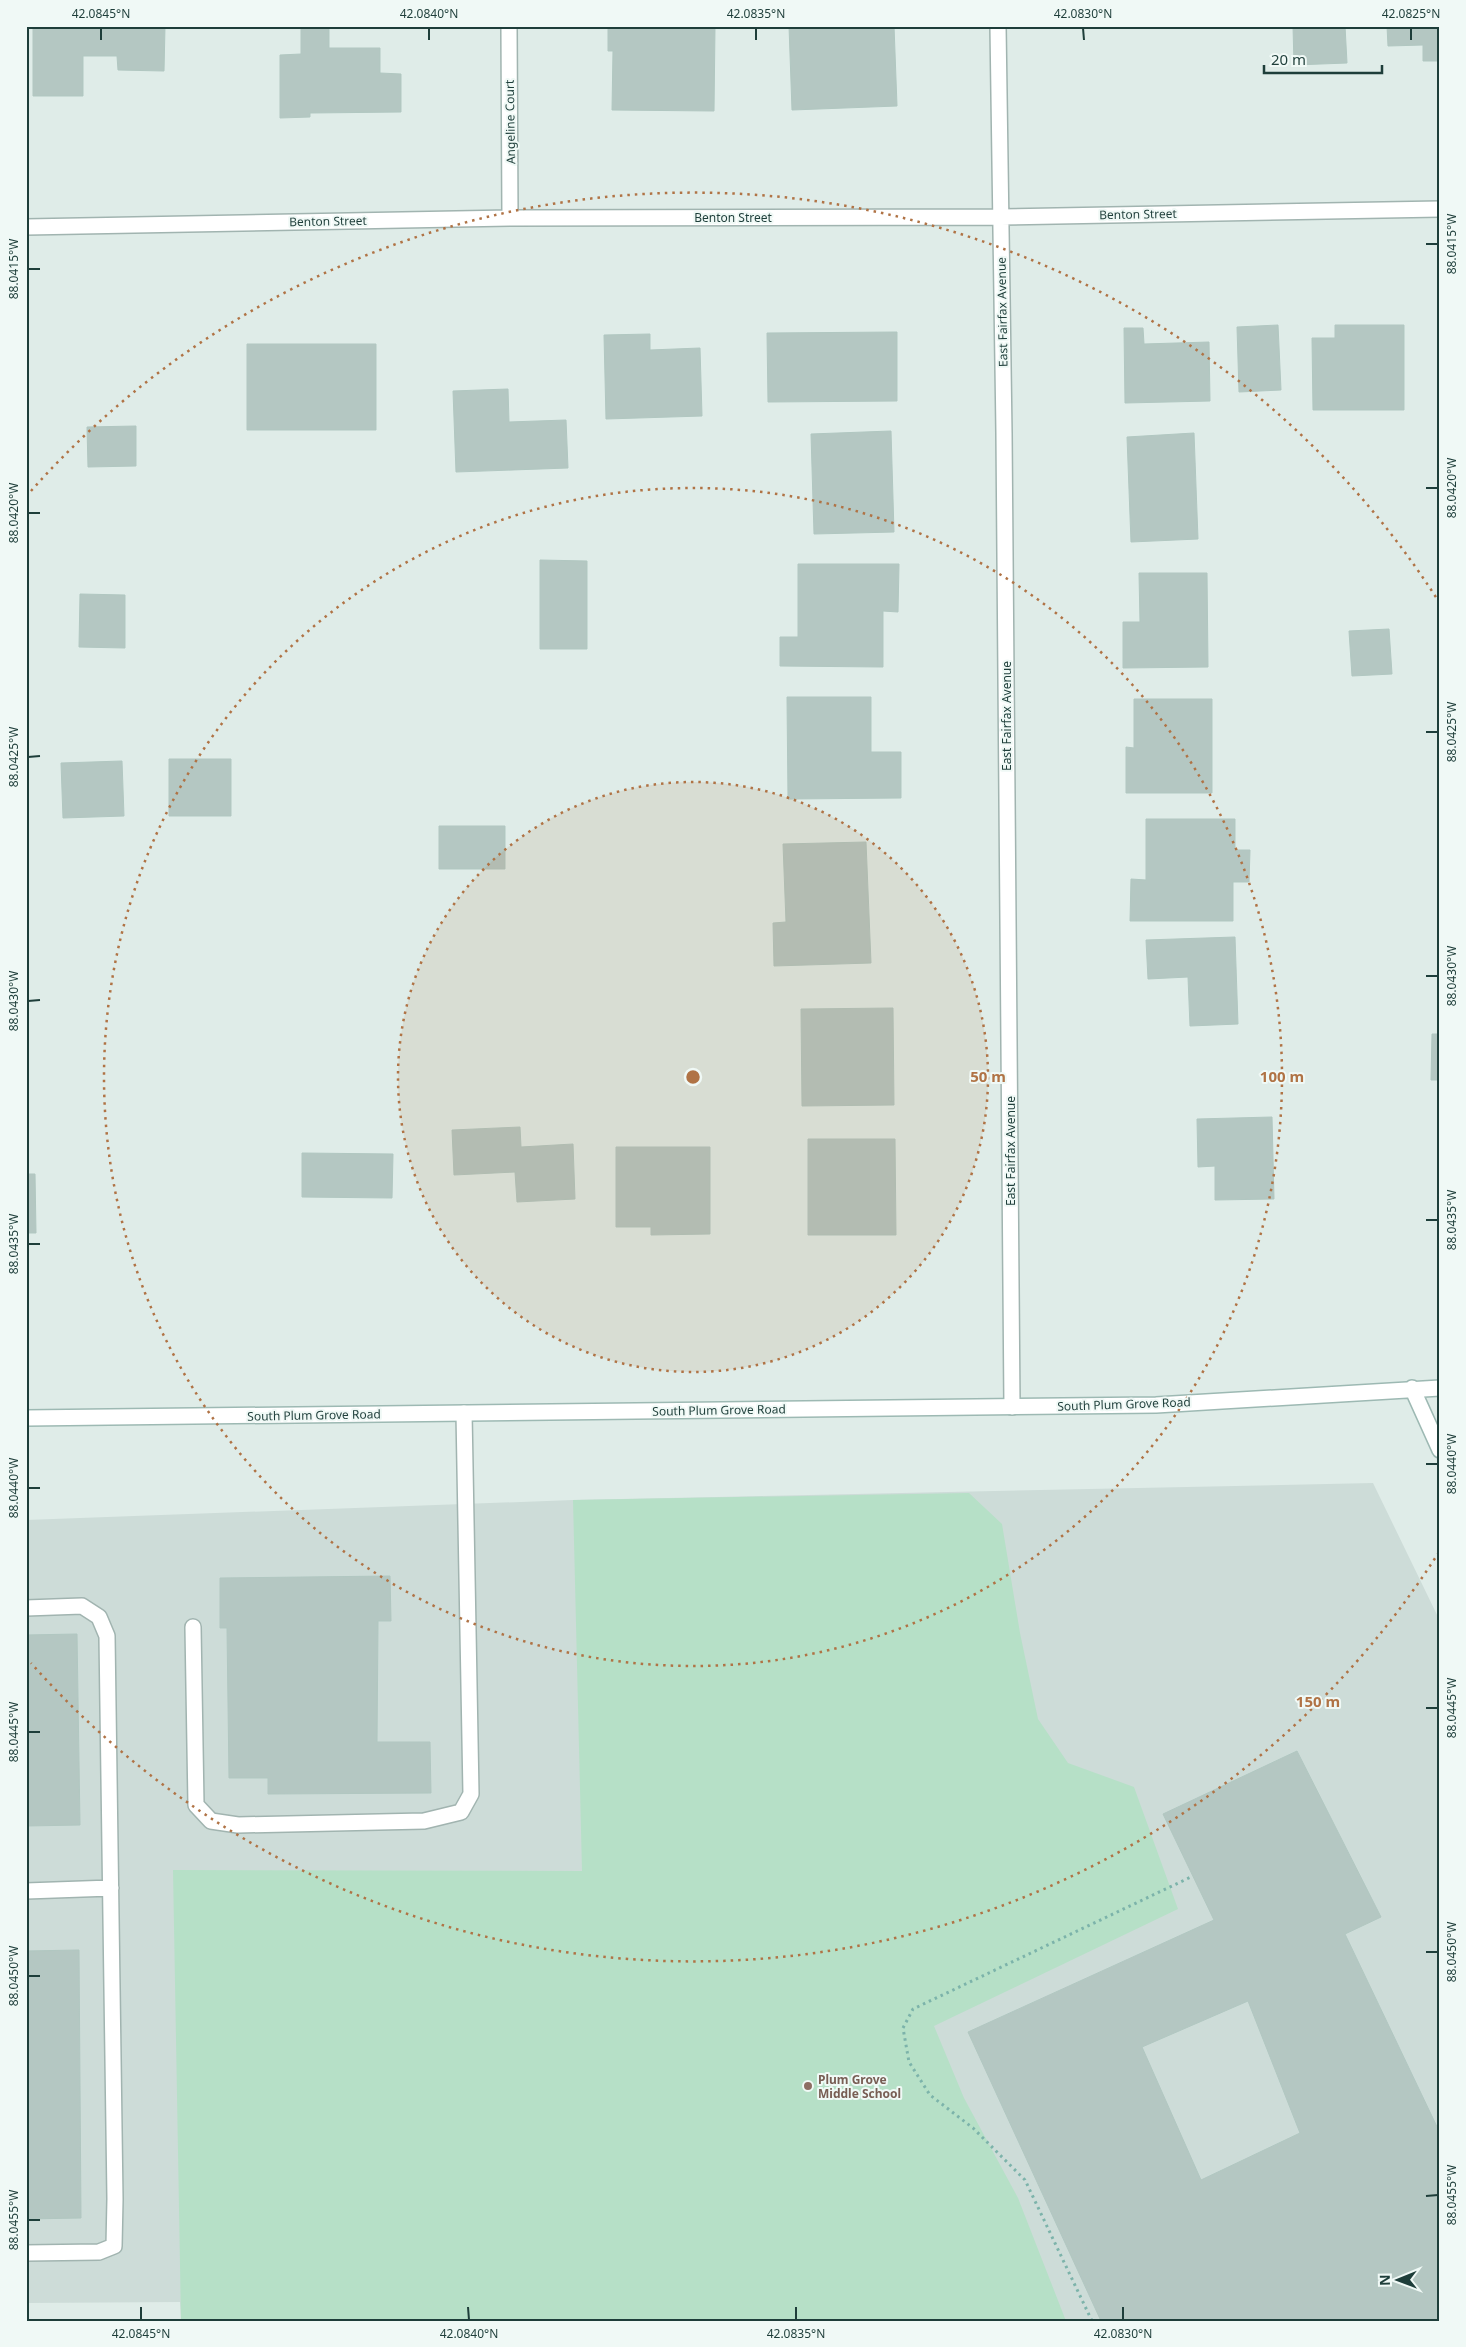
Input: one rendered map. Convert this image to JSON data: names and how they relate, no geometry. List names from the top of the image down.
{
  "streets": {
    "street": [
      "Angeline Court",
      "Benton Street",
      "East Fairfax Avenue",
      "South Plum Grove Road"
    ]
  },
  "crossings": [
    ["Angeline Court", "Benton Street"],
    ["Benton Street", "East Fairfax Avenue"],
    ["East Fairfax Avenue", "South Plum Grove Road"]
  ],
  "places": ["Plum Grove Middle School"],
  "scale_bar": "20 m",
  "north": "left",
  "coordinates": [
    "42.0845°N",
    "42.0840°N",
    "42.0835°N",
    "42.0830°N",
    "42.0825°N",
    "88.0415°W",
    "88.0420°W",
    "88.0425°W",
    "88.0430°W",
    "88.0435°W",
    "88.0440°W",
    "88.0445°W",
    "88.0450°W",
    "88.0455°W"
  ],
  "rings": ["50 m", "100 m", "150 m"]
}
